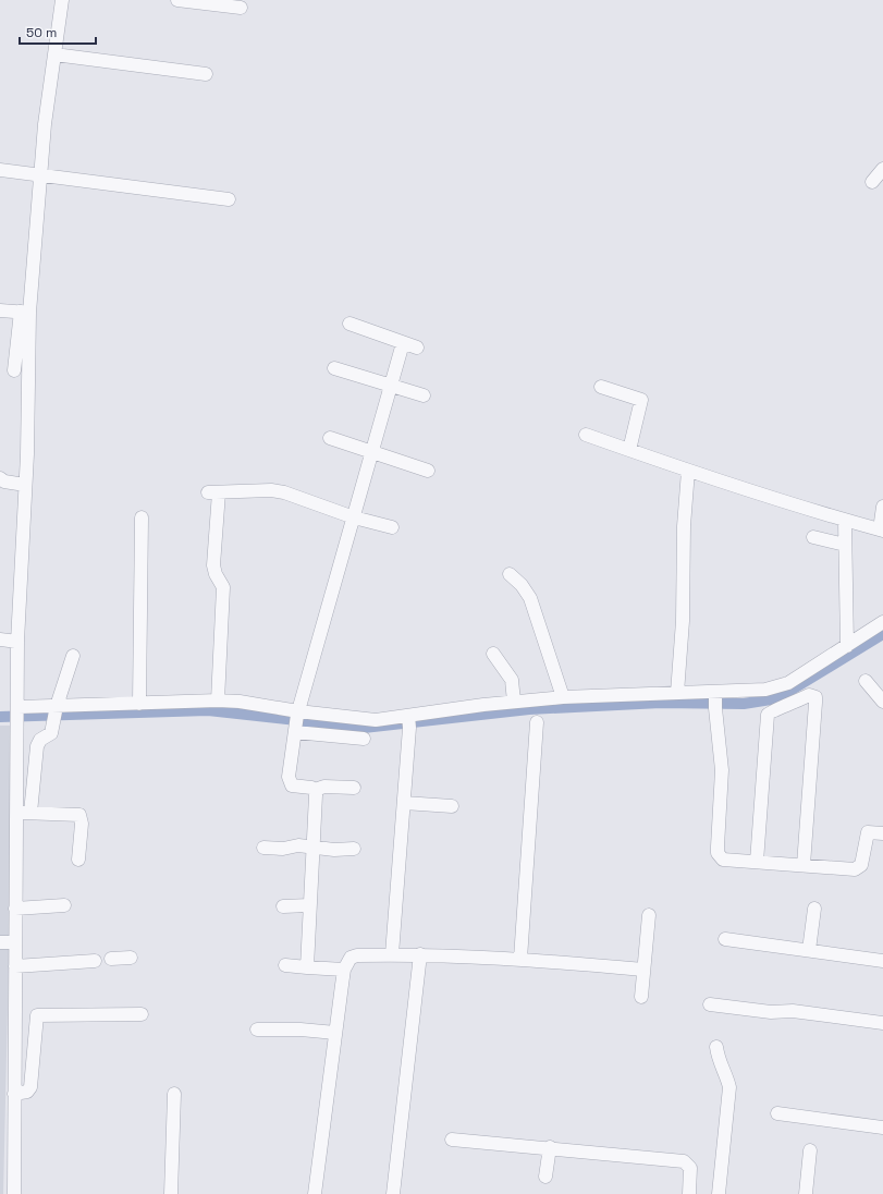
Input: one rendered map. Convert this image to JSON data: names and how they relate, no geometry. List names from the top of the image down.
{
  "scale_bar": "50 m"
}
